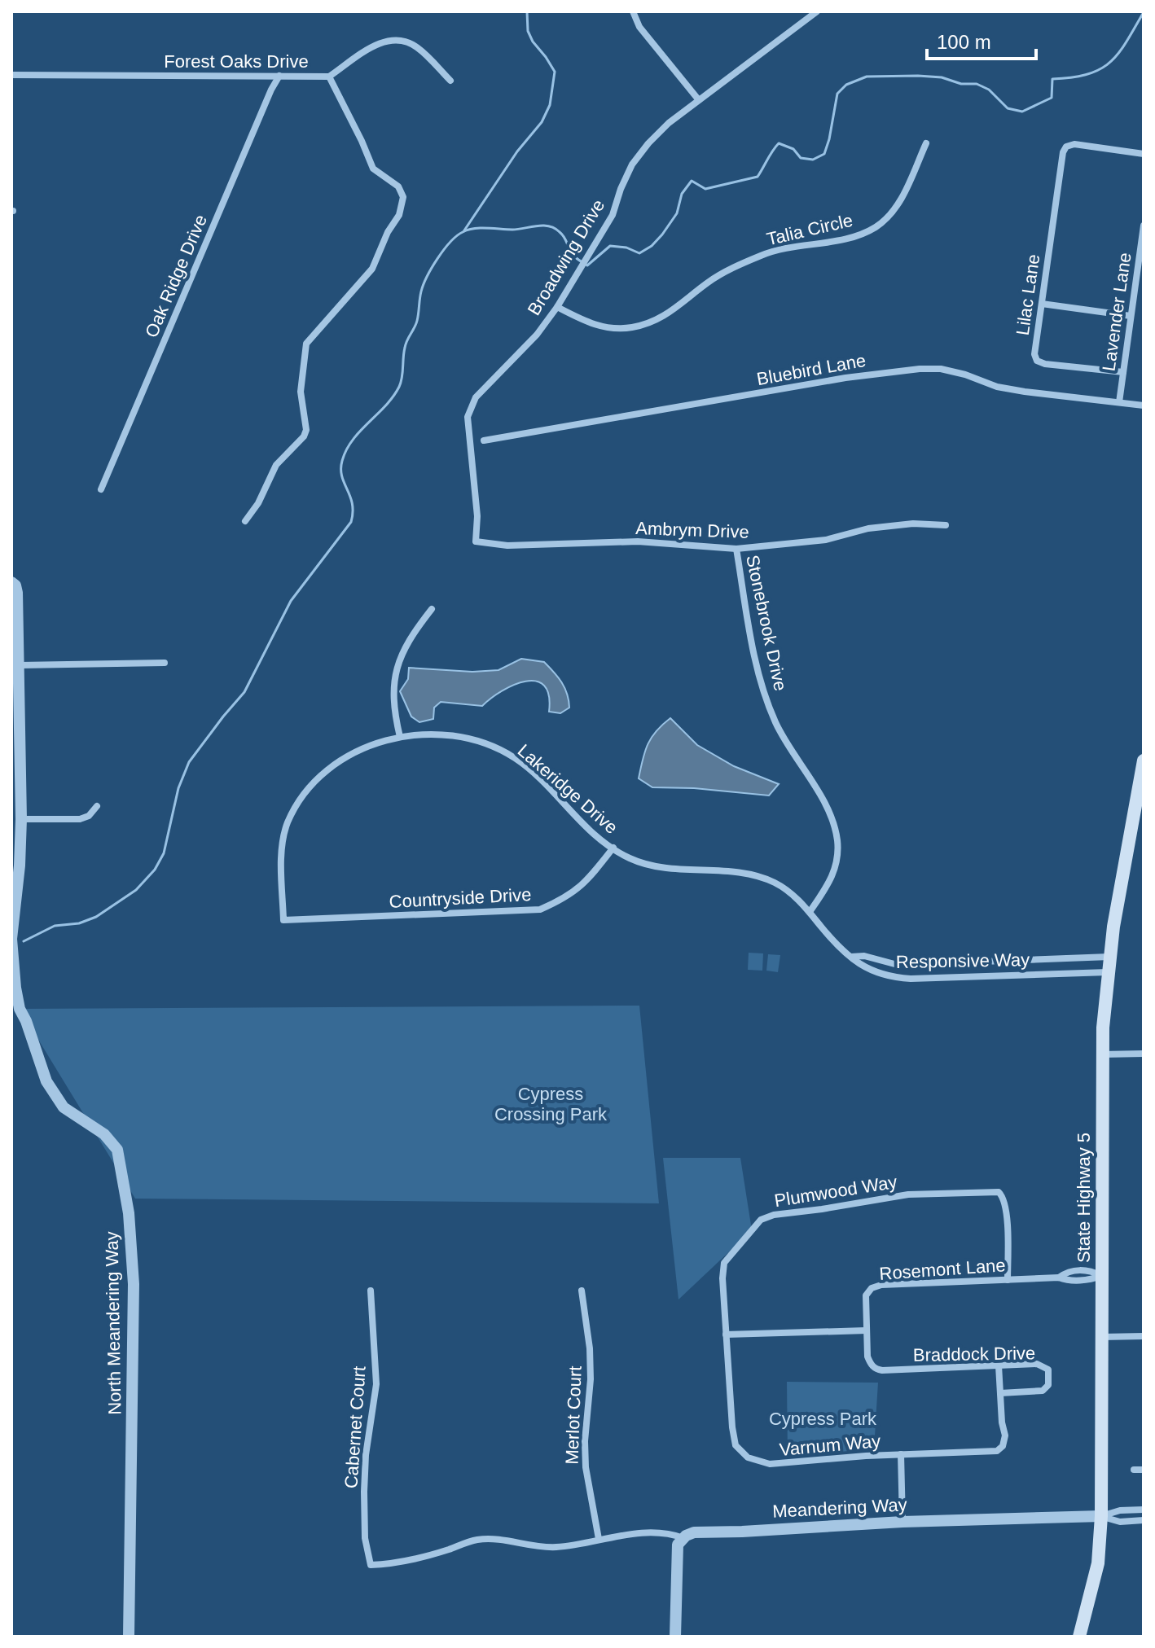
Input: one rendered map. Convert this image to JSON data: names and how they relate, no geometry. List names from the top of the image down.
{
  "streets": {
    "main road": ["State Highway 5"],
    "street": [
      "Forest Oaks Drive",
      "Talia Circle",
      "Broadwing Drive",
      "Oak Ridge Drive",
      "Lilac Lane",
      "Lavender Lane",
      "Bluebird Lane",
      "Ambrym Drive",
      "Stonebrook Drive",
      "Lakeridge Drive",
      "Countryside Drive",
      "Responsive Way",
      "Plumwood Way",
      "Rosemont Lane",
      "North Meandering Way",
      "Braddock Drive",
      "Merlot Court",
      "Cabernet Court",
      "Varnum Way",
      "Meandering Way"
    ]
  },
  "crossings": [
    ["Forest Oaks Drive", "Oak Ridge Drive"],
    ["Talia Circle", "Broadwing Drive"],
    ["Broadwing Drive", "Ambrym Drive"],
    ["Lilac Lane", "Lavender Lane"],
    ["Lavender Lane", "Bluebird Lane"],
    ["Ambrym Drive", "Stonebrook Drive"],
    ["Stonebrook Drive", "Lakeridge Drive"],
    ["Lakeridge Drive", "Countryside Drive"],
    ["Lakeridge Drive", "Responsive Way"],
    ["Responsive Way", "State Highway 5"],
    ["Plumwood Way", "Rosemont Lane"],
    ["Plumwood Way", "Varnum Way"],
    ["State Highway 5", "Rosemont Lane"],
    ["State Highway 5", "Meandering Way"],
    ["Rosemont Lane", "Braddock Drive"],
    ["Braddock Drive", "Varnum Way"],
    ["Merlot Court", "Cabernet Court"]
  ],
  "parks": ["Cypress Crossing Park", "Cypress Park"],
  "scale_bar": "100 m"
}
